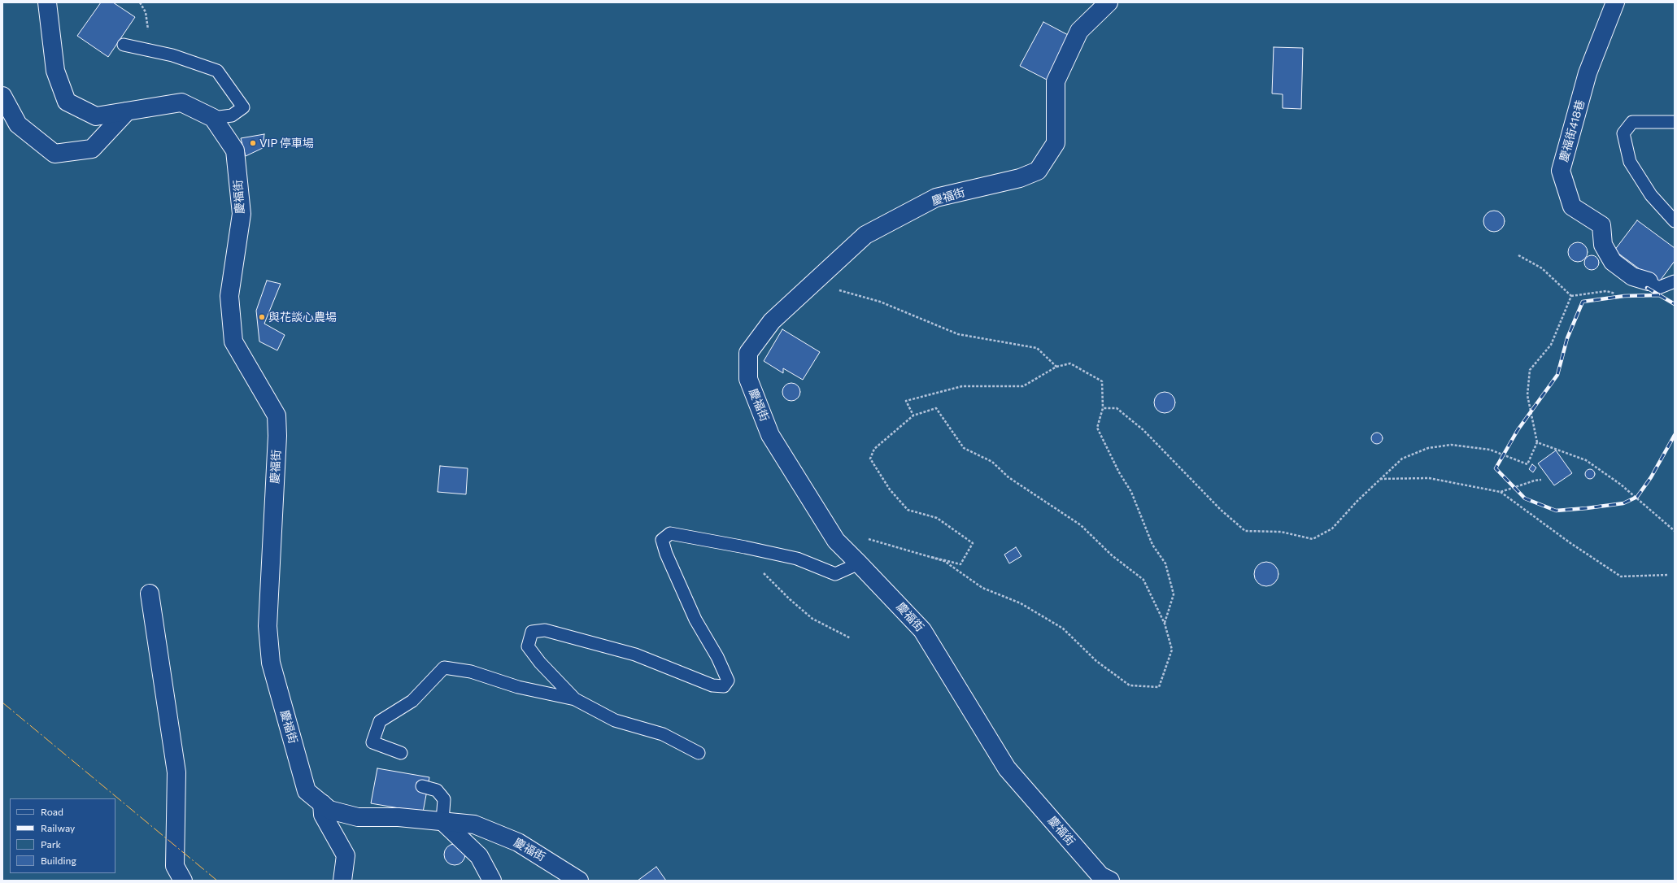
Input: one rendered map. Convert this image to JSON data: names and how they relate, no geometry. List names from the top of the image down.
{
  "streets": {
    "street": ["慶福街418巷", "慶福街"]
  },
  "places": ["VIP 停車場", "與花談心農場"],
  "legend": [
    "Road",
    "Railway",
    "Park",
    "Building"
  ]
}
